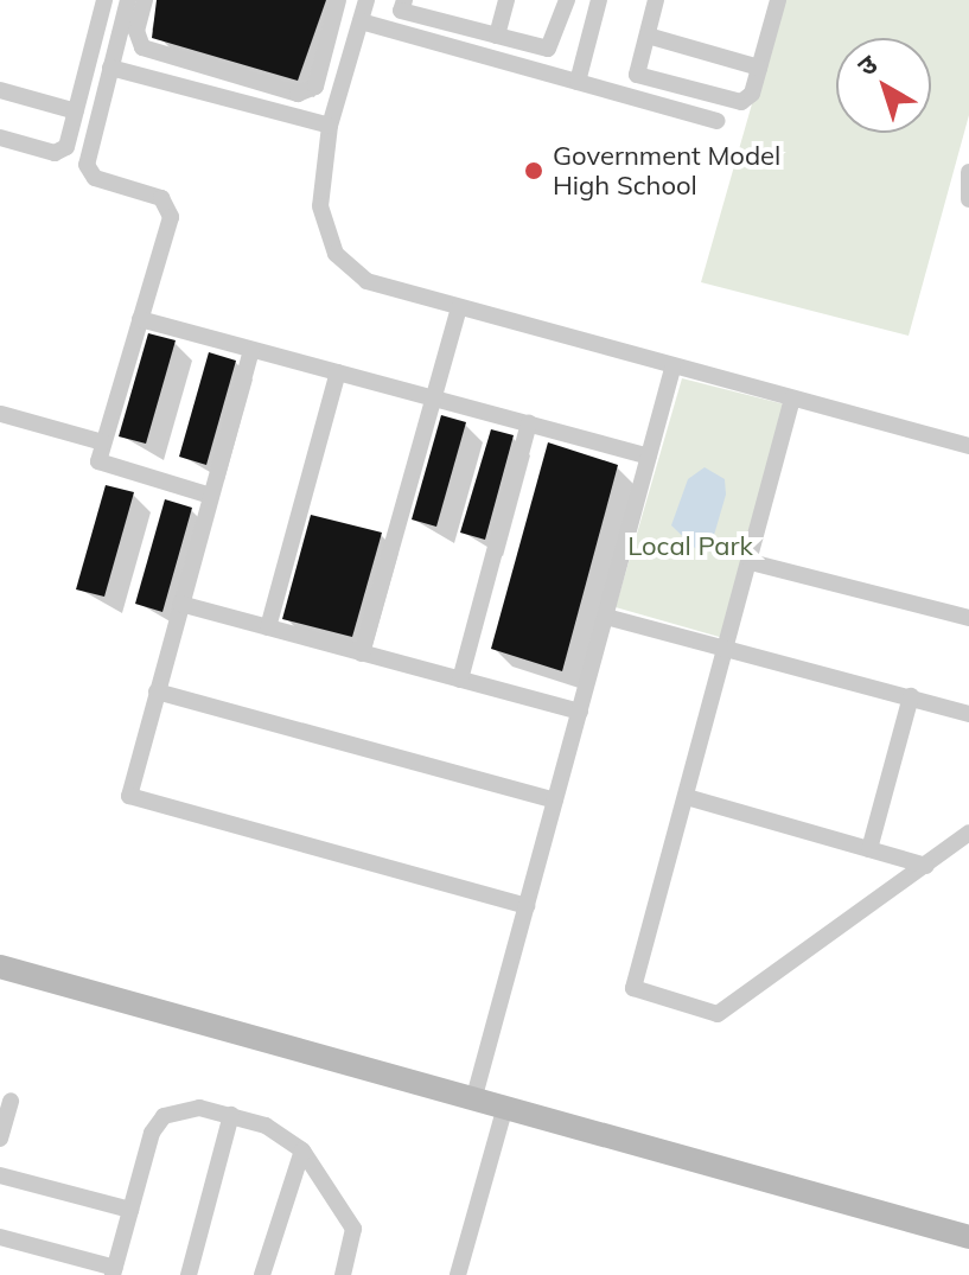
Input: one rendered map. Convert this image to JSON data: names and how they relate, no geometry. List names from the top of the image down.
{
  "parks": ["Local Park"],
  "places": ["Government Model High School"],
  "north": "top left"
}
